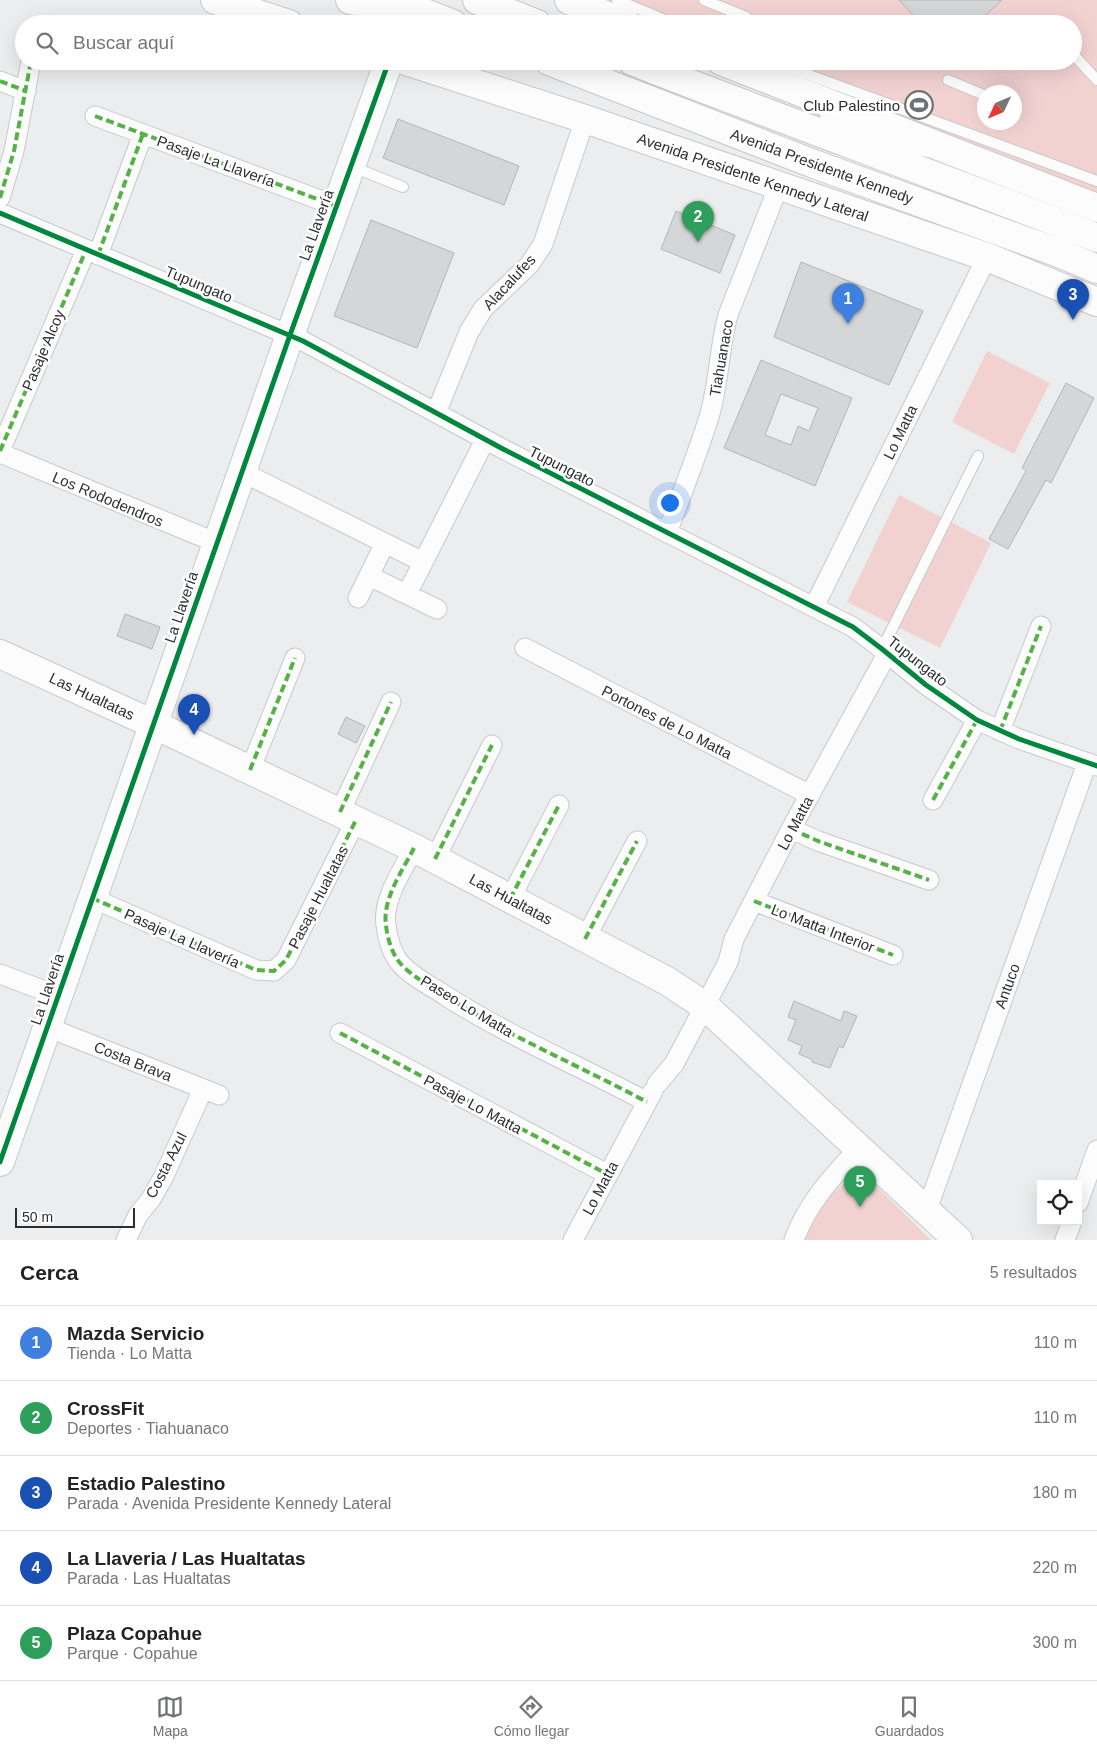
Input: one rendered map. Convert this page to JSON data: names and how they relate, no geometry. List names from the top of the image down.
{
  "streets": {
    "main road": [
      "Avenida Presidente Kennedy",
      "Avenida Presidente Kennedy Lateral",
      "La Llavería",
      "Las Hualtatas"
    ],
    "street": [
      "Pasaje La Llavería",
      "Alacalufes",
      "Tupungato",
      "Pasaje Alcoy",
      "Tiahuanaco",
      "Lo Matta",
      "Los Rododendros",
      "Portones de Lo Matta",
      "Pasaje Hualtatas",
      "Lo Matta Interior",
      "Antuco",
      "Paseo Lo Matta",
      "Costa Brava",
      "Pasaje Lo Matta",
      "Costa Azul"
    ]
  },
  "crossings": [
    ["Pasaje La Llavería", "La Llavería"],
    ["Pasaje La Llavería", "Pasaje Alcoy"],
    ["Pasaje La Llavería", "Pasaje Hualtatas"],
    ["Avenida Presidente Kennedy Lateral", "Alacalufes"],
    ["Avenida Presidente Kennedy Lateral", "Tiahuanaco"],
    ["Avenida Presidente Kennedy Lateral", "Lo Matta"],
    ["La Llavería", "Tupungato"],
    ["La Llavería", "Los Rododendros"],
    ["La Llavería", "Las Hualtatas"],
    ["La Llavería", "Costa Brava"],
    ["Alacalufes", "Tupungato"],
    ["Tupungato", "Pasaje Alcoy"],
    ["Tupungato", "Tiahuanaco"],
    ["Tupungato", "Lo Matta"],
    ["Tupungato", "Antuco"],
    ["Pasaje Alcoy", "Los Rododendros"],
    ["Lo Matta", "Las Hualtatas"],
    ["Lo Matta", "Portones de Lo Matta"],
    ["Lo Matta", "Lo Matta Interior"],
    ["Lo Matta", "Paseo Lo Matta"],
    ["Lo Matta", "Pasaje Lo Matta"],
    ["Las Hualtatas", "Pasaje Hualtatas"],
    ["Las Hualtatas", "Antuco"],
    ["Las Hualtatas", "Paseo Lo Matta"],
    ["Costa Brava", "Costa Azul"]
  ],
  "places": {
    "sports": ["Club Palestino"]
  },
  "scale_bar": "50 m",
  "north": "bottom left",
  "page": {
    "search": "Buscar aquí",
    "pins": [
      "2",
      "3",
      "1",
      "4",
      "5"
    ],
    "scale": "50 m",
    "heading": ["Cerca", "5 resultados"],
    "list": [
      {
        "mark": "1",
        "name": "Mazda Servicio",
        "note": "Tienda · Lo Matta",
        "value": "110 m"
      },
      {
        "mark": "2",
        "name": "CrossFit",
        "note": "Deportes · Tiahuanaco",
        "value": "110 m"
      },
      {
        "mark": "3",
        "name": "Estadio Palestino",
        "note": "Parada · Avenida Presidente Kennedy Lateral",
        "value": "180 m"
      },
      {
        "mark": "4",
        "name": "La Llaveria / Las Hualtatas",
        "note": "Parada · Las Hualtatas",
        "value": "220 m"
      },
      {
        "mark": "5",
        "name": "Plaza Copahue",
        "note": "Parque · Copahue",
        "value": "300 m"
      }
    ],
    "nav": ["Mapa", "Cómo llegar", "Guardados"]
  }
}
